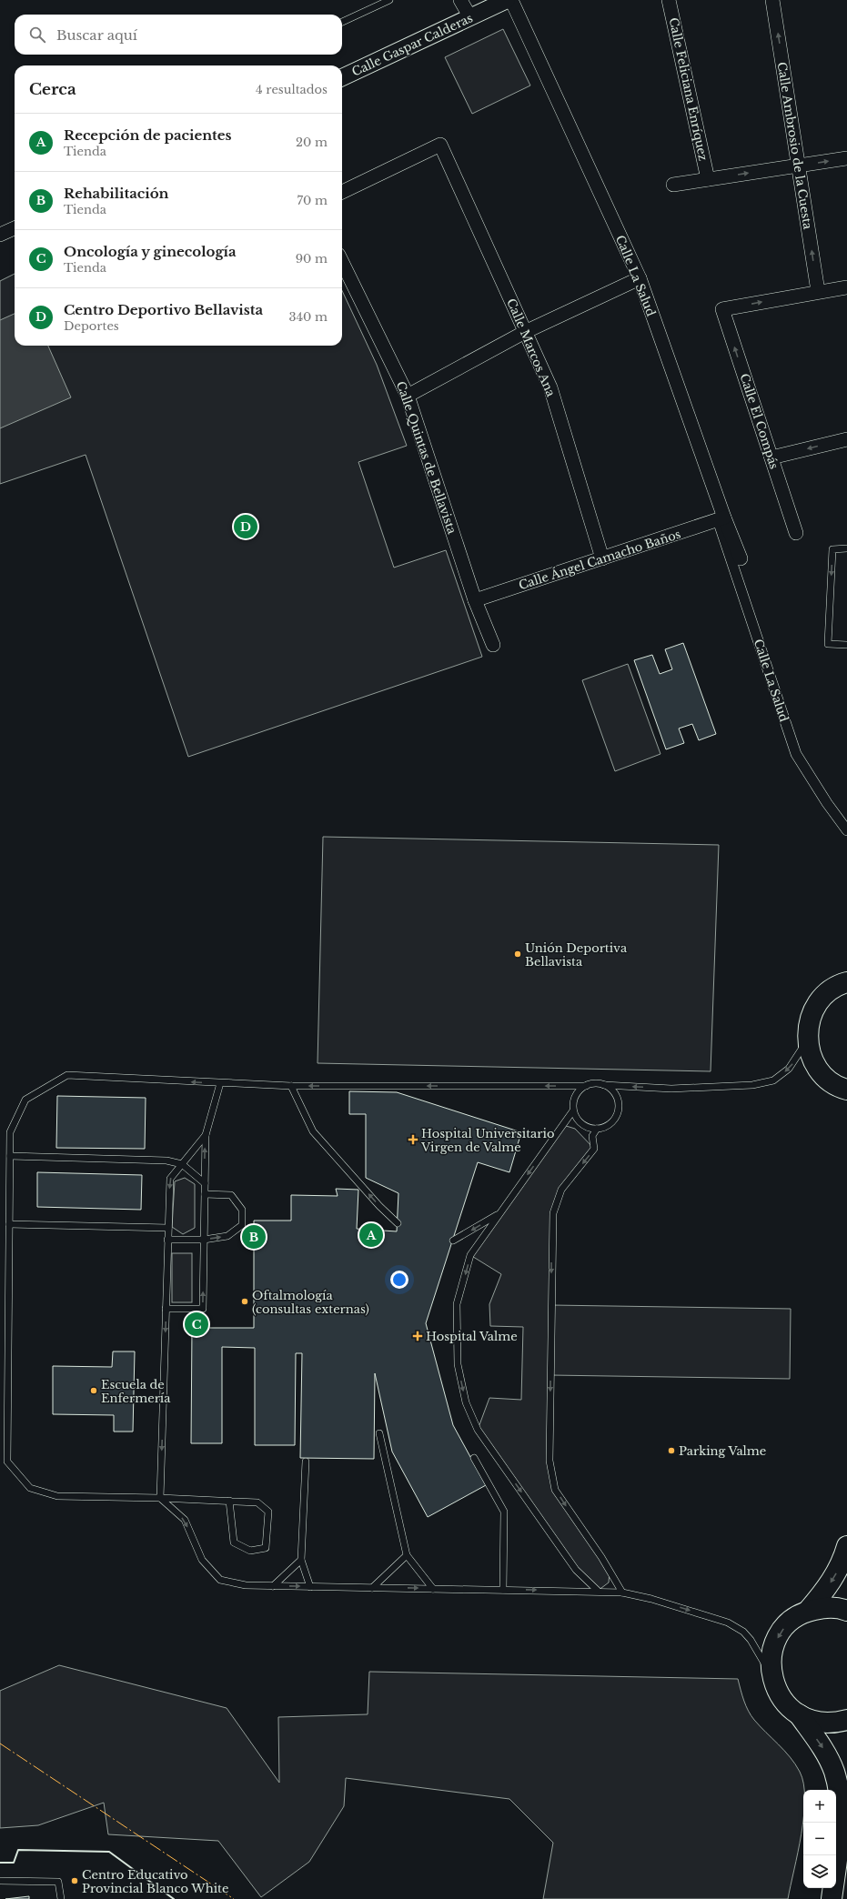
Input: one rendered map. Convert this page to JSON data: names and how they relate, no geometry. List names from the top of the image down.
{
  "streets": {
    "street": [
      "Calle Gaspar Calderas",
      "Calle Feliciana Enríquez",
      "Calle Ambrosio de la Cuesta",
      "Calle La Salud",
      "Calle Marcos Ana",
      "Calle El Compás",
      "Calle Quintas de Bellavista",
      "Calle Ángel Camacho Baños"
    ]
  },
  "crossings": [
    ["Calle Ambrosio de la Cuesta", "Calle El Compás"],
    ["Calle La Salud", "Calle Ángel Camacho Baños"],
    ["Calle Marcos Ana", "Calle Ángel Camacho Baños"],
    ["Calle Quintas de Bellavista", "Calle Ángel Camacho Baños"]
  ],
  "one_way": ["Calle Ambrosio de la Cuesta"],
  "places": {
    "other": [
      "Unión Deportiva Bellavista",
      "Oftalmología (consultas externas)",
      "Escuela de Enfermería",
      "Parking Valme",
      "Centro Educativo Provincial Blanco White"
    ],
    "health": ["Hospital Universitario Virgen de Valme", "Hospital Valme"]
  },
  "page": {
    "search": "Buscar aquí",
    "heading": ["Cerca", "4 resultados"],
    "list": [
      {
        "mark": "A",
        "name": "Recepción de pacientes",
        "note": "Tienda",
        "value": "20 m"
      },
      {
        "mark": "B",
        "name": "Rehabilitación",
        "note": "Tienda",
        "value": "70 m"
      },
      {
        "mark": "C",
        "name": "Oncología y ginecología",
        "note": "Tienda",
        "value": "90 m"
      },
      {
        "mark": "D",
        "name": "Centro Deportivo Bellavista",
        "note": "Deportes",
        "value": "340 m"
      }
    ],
    "pins": [
      "D",
      "A",
      "B",
      "C"
    ],
    "map_buttons": ["+", "−"]
  }
}
